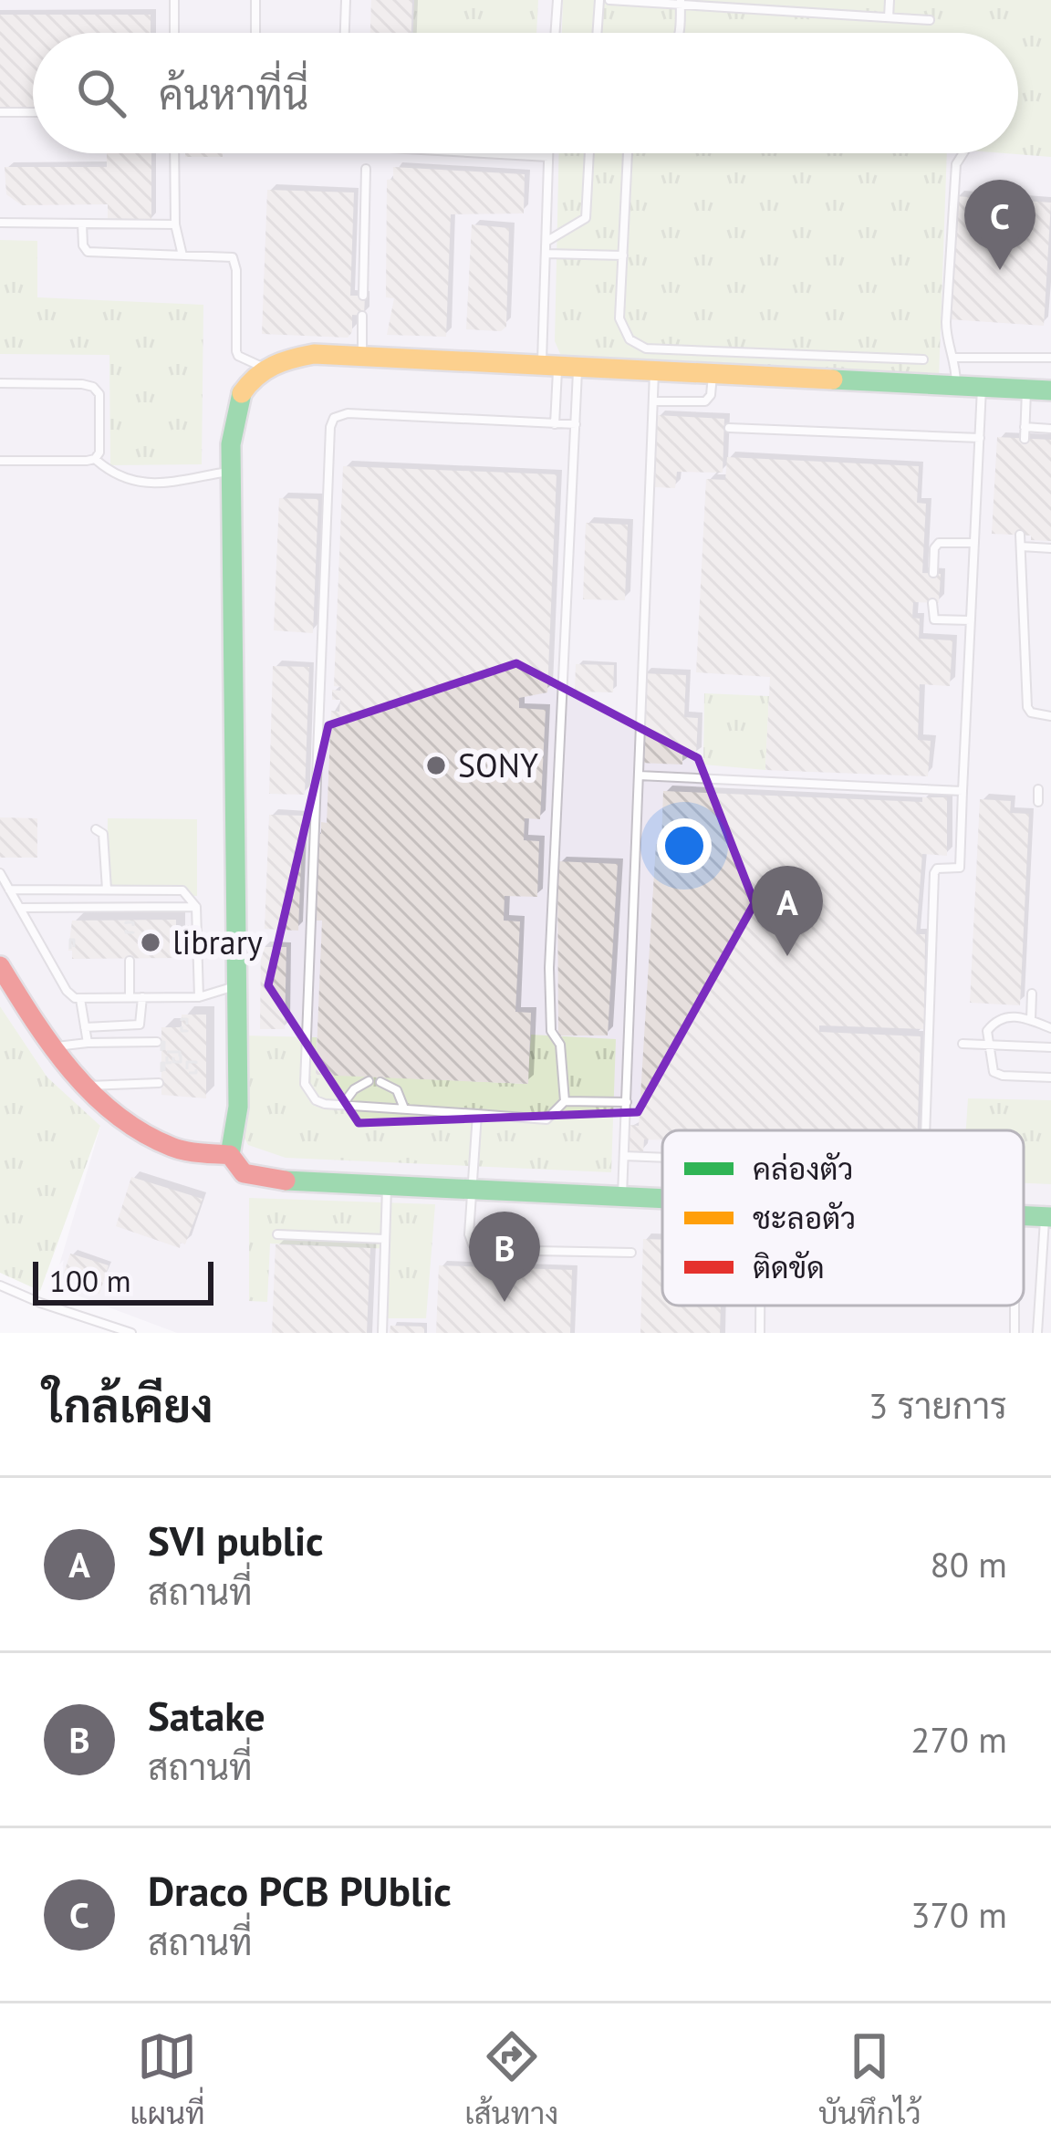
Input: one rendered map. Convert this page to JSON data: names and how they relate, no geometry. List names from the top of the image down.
{
  "places": ["SONY", "library"],
  "legend": ["คล่องตัว", "ชะลอตัว", "ติดขัด"],
  "scale_bar": "100 m",
  "page": {
    "search": "ค้นหาที่นี่",
    "pins": ["C", "A", "B"],
    "scale": "100 m",
    "heading": ["ใกล้เคียง", "3 รายการ"],
    "list": [
      {
        "mark": "A",
        "name": "SVI public",
        "note": "สถานที่",
        "value": "80 m"
      },
      {
        "mark": "B",
        "name": "Satake",
        "note": "สถานที่",
        "value": "270 m"
      },
      {
        "mark": "C",
        "name": "Draco PCB PUblic",
        "note": "สถานที่",
        "value": "370 m"
      }
    ],
    "nav": ["แผนที่", "เส้นทาง", "บันทึกไว้"]
  }
}
